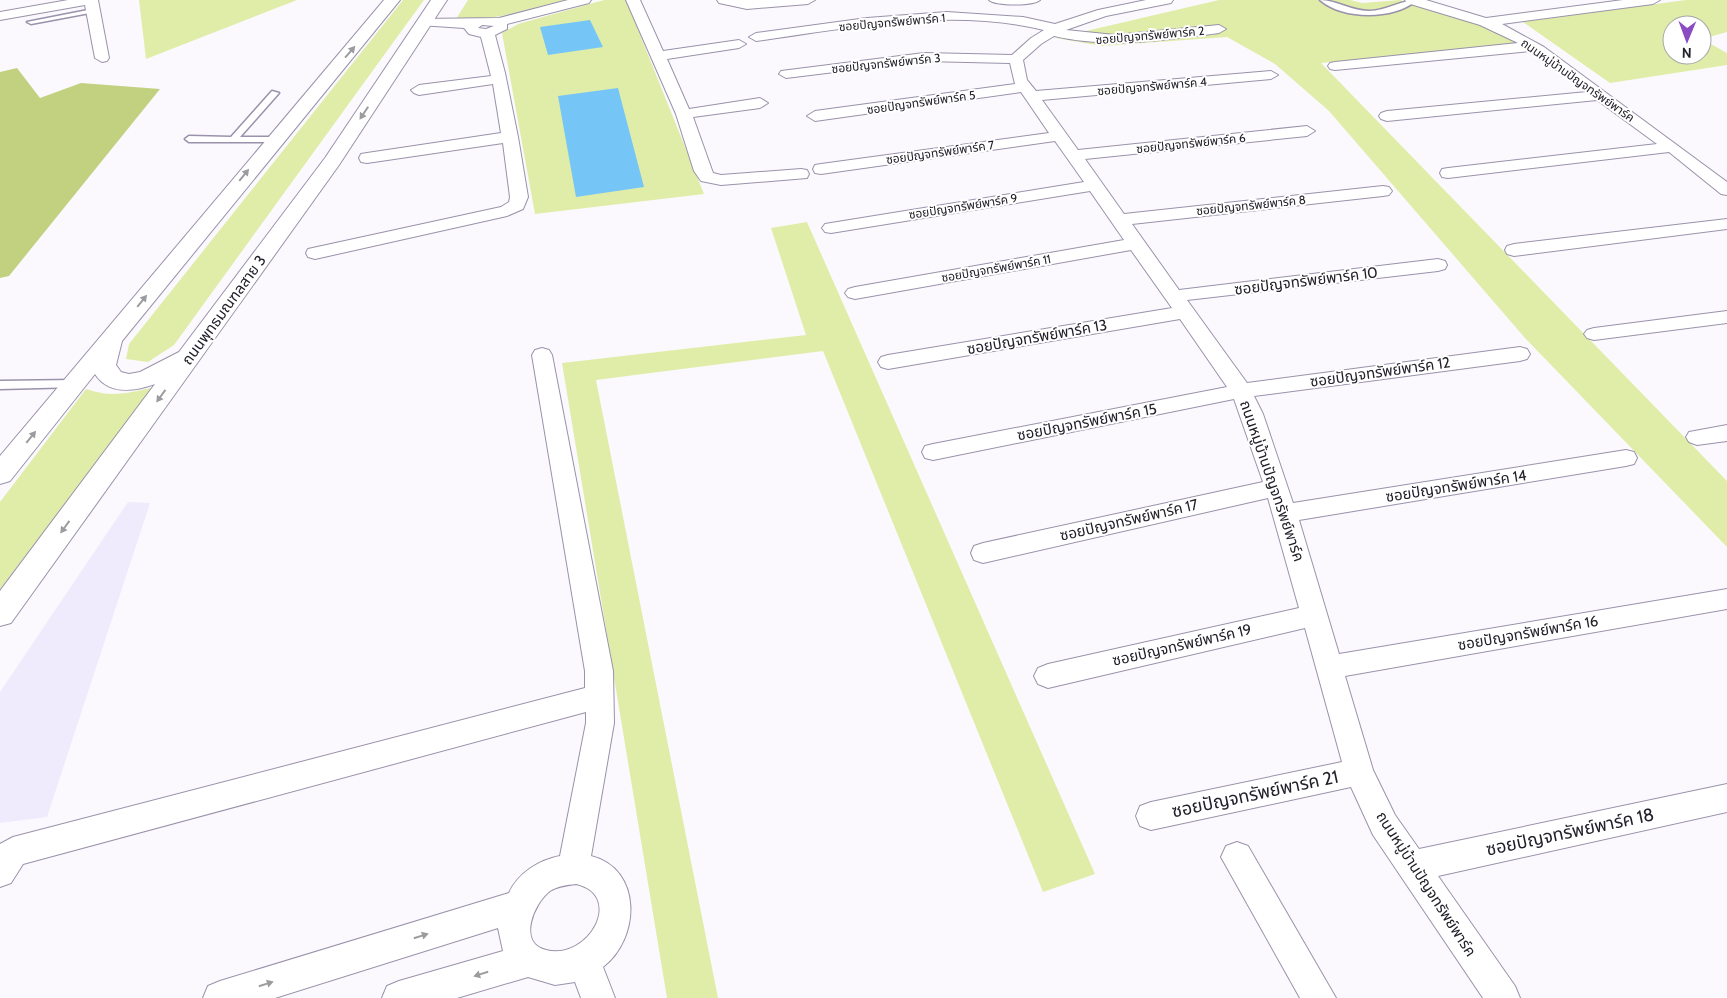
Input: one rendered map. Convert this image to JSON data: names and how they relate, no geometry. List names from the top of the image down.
{
  "streets": {
    "main road": ["ถนนพุทธมณฑลสาย 3"],
    "street": [
      "ซอยปัญจทรัพย์พาร์ค 1",
      "ซอยปัญจทรัพย์พาร์ค 2",
      "ซอยปัญจทรัพย์พาร์ค 3",
      "ถนนหมู่บ้านปัญจทรัพย์พาร์ค",
      "ซอยปัญจทรัพย์พาร์ค 4",
      "ซอยปัญจทรัพย์พาร์ค 5",
      "ซอยปัญจทรัพย์พาร์ค 6",
      "ซอยปัญจทรัพย์พาร์ค 7",
      "ซอยปัญจทรัพย์พาร์ค 8",
      "ซอยปัญจทรัพย์พาร์ค 9",
      "ซอยปัญจทรัพย์พาร์ค 11",
      "ซอยปัญจทรัพย์พาร์ค 10",
      "ซอยปัญจทรัพย์พาร์ค 13",
      "ซอยปัญจทรัพย์พาร์ค 12",
      "ซอยปัญจทรัพย์พาร์ค 15",
      "ซอยปัญจทรัพย์พาร์ค 14",
      "ซอยปัญจทรัพย์พาร์ค 17",
      "ซอยปัญจทรัพย์พาร์ค 16",
      "ซอยปัญจทรัพย์พาร์ค 19",
      "ซอยปัญจทรัพย์พาร์ค 21",
      "ซอยปัญจทรัพย์พาร์ค 18"
    ]
  },
  "crossings": [
    ["ซอยปัญจทรัพย์พาร์ค 1", "ซอยปัญจทรัพย์พาร์ค 2"],
    ["ซอยปัญจทรัพย์พาร์ค 3", "ถนนหมู่บ้านปัญจทรัพย์พาร์ค"],
    ["ถนนหมู่บ้านปัญจทรัพย์พาร์ค", "ซอยปัญจทรัพย์พาร์ค 4"],
    ["ถนนหมู่บ้านปัญจทรัพย์พาร์ค", "ซอยปัญจทรัพย์พาร์ค 5"],
    ["ถนนหมู่บ้านปัญจทรัพย์พาร์ค", "ซอยปัญจทรัพย์พาร์ค 6"],
    ["ถนนหมู่บ้านปัญจทรัพย์พาร์ค", "ซอยปัญจทรัพย์พาร์ค 7"],
    ["ถนนหมู่บ้านปัญจทรัพย์พาร์ค", "ซอยปัญจทรัพย์พาร์ค 8"],
    ["ถนนหมู่บ้านปัญจทรัพย์พาร์ค", "ซอยปัญจทรัพย์พาร์ค 9"],
    ["ถนนหมู่บ้านปัญจทรัพย์พาร์ค", "ซอยปัญจทรัพย์พาร์ค 11"],
    ["ถนนหมู่บ้านปัญจทรัพย์พาร์ค", "ซอยปัญจทรัพย์พาร์ค 10"],
    ["ถนนหมู่บ้านปัญจทรัพย์พาร์ค", "ซอยปัญจทรัพย์พาร์ค 13"],
    ["ถนนหมู่บ้านปัญจทรัพย์พาร์ค", "ซอยปัญจทรัพย์พาร์ค 12"],
    ["ถนนหมู่บ้านปัญจทรัพย์พาร์ค", "ซอยปัญจทรัพย์พาร์ค 15"],
    ["ถนนหมู่บ้านปัญจทรัพย์พาร์ค", "ซอยปัญจทรัพย์พาร์ค 14"],
    ["ถนนหมู่บ้านปัญจทรัพย์พาร์ค", "ซอยปัญจทรัพย์พาร์ค 17"],
    ["ถนนหมู่บ้านปัญจทรัพย์พาร์ค", "ซอยปัญจทรัพย์พาร์ค 16"],
    ["ถนนหมู่บ้านปัญจทรัพย์พาร์ค", "ซอยปัญจทรัพย์พาร์ค 19"],
    ["ถนนหมู่บ้านปัญจทรัพย์พาร์ค", "ซอยปัญจทรัพย์พาร์ค 21"],
    ["ถนนหมู่บ้านปัญจทรัพย์พาร์ค", "ซอยปัญจทรัพย์พาร์ค 18"],
    ["ซอยปัญจทรัพย์พาร์ค 4", "ซอยปัญจทรัพย์พาร์ค 5"],
    ["ซอยปัญจทรัพย์พาร์ค 10", "ซอยปัญจทรัพย์พาร์ค 13"],
    ["ซอยปัญจทรัพย์พาร์ค 12", "ซอยปัญจทรัพย์พาร์ค 15"]
  ],
  "north": "bottom"
}
